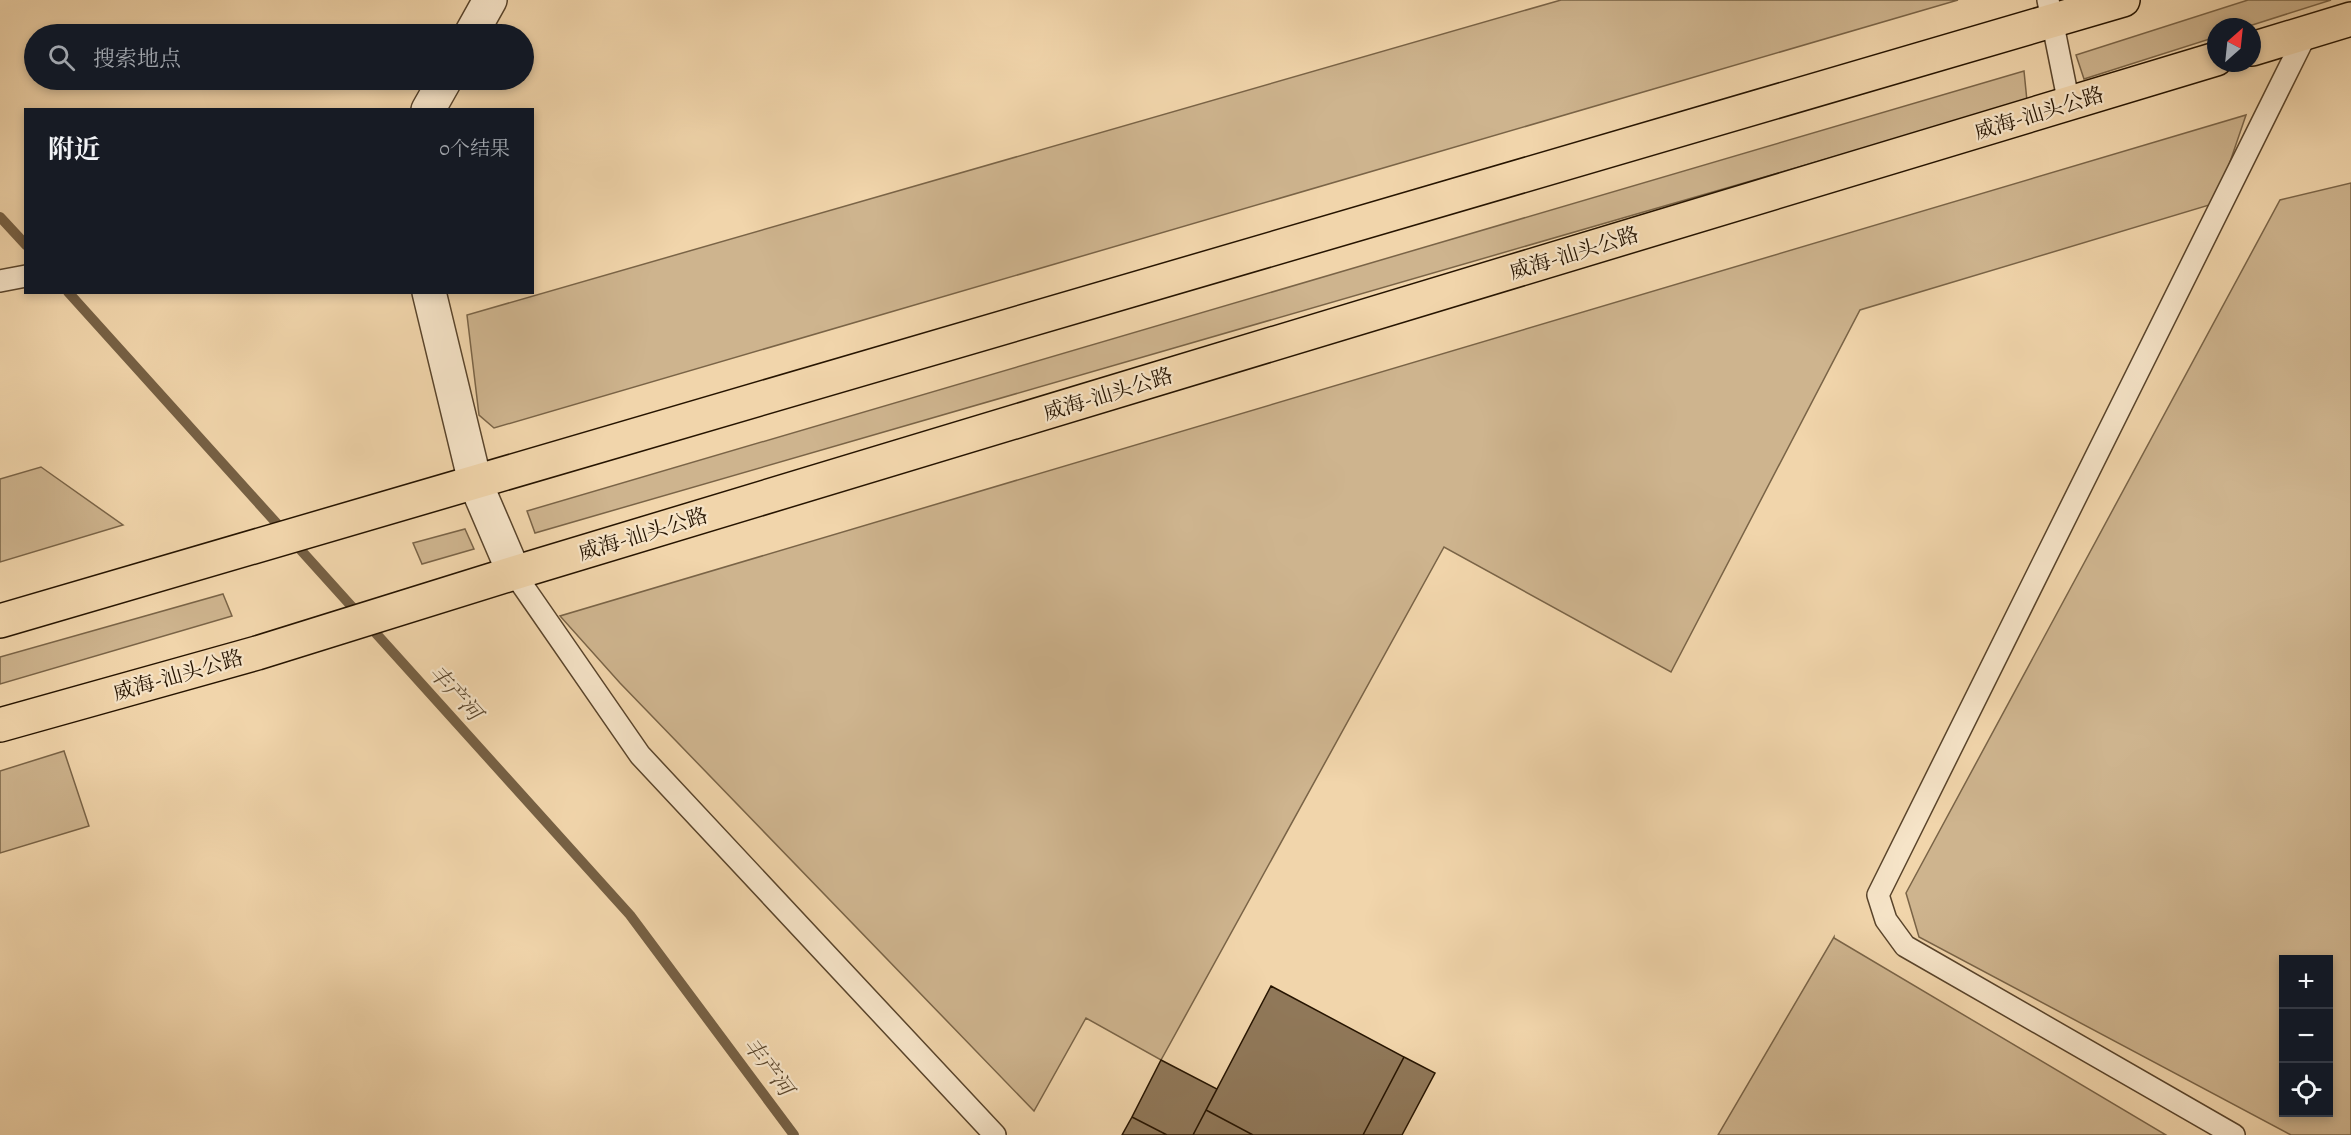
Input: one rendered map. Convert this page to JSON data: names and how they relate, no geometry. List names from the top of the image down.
{
  "streets": {
    "highway": ["威海-汕头公路"]
  },
  "water": ["丰产河"],
  "north": "top right",
  "page": {
    "search": "搜索地点",
    "heading": ["附近", "0个结果"],
    "map_buttons": ["+", "−"]
  }
}
